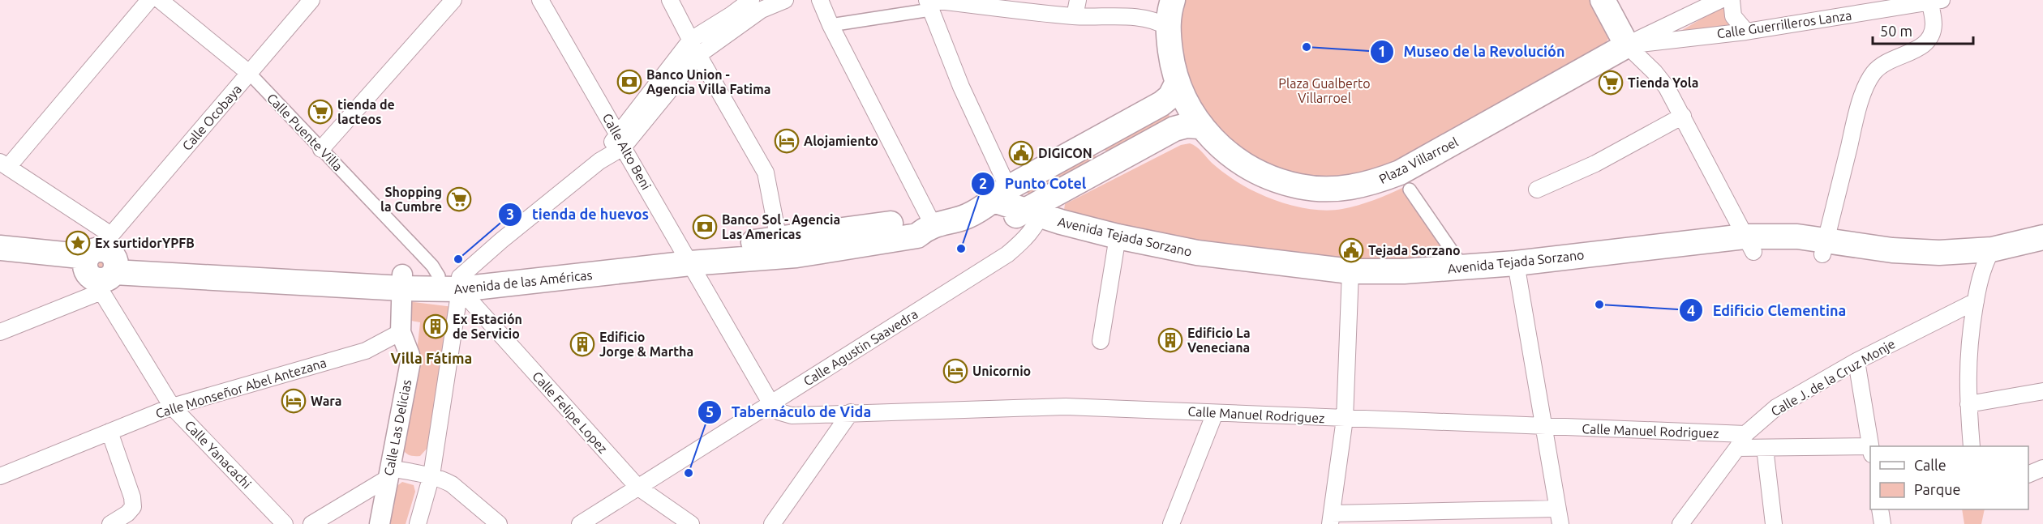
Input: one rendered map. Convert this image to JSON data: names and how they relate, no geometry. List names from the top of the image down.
{
  "streets": {
    "main road": ["Plaza Villarroel", "Avenida Tejada Sorzano", "Avenida de las Américas"],
    "street": [
      "Calle Guerrilleros Lanza",
      "Calle Ocobaya",
      "Calle Puente Villa",
      "Calle Alto Beni",
      "Calle Agustin Saavedra",
      "Calle J. de la Cruz Monje",
      "Calle Monseñor Abel Antezana",
      "Calle Felipe Lopez",
      "Calle Manuel Rodriguez",
      "Calle Las Delicias",
      "Calle Yanacachi"
    ]
  },
  "crossings": [
    ["Calle Guerrilleros Lanza", "Plaza Villarroel"],
    ["Calle Ocobaya", "Calle Puente Villa"],
    ["Calle Ocobaya", "Avenida de las Américas"],
    ["Calle Ocobaya", "Calle Yanacachi"],
    ["Calle Puente Villa", "Avenida de las Américas"],
    ["Calle Puente Villa", "Calle Felipe Lopez"],
    ["Calle Alto Beni", "Avenida de las Américas"],
    ["Calle Alto Beni", "Calle Agustin Saavedra"],
    ["Calle Alto Beni", "Calle Manuel Rodriguez"],
    ["Avenida Tejada Sorzano", "Avenida de las Américas"],
    ["Avenida Tejada Sorzano", "Calle Agustin Saavedra"],
    ["Avenida de las Américas", "Calle Felipe Lopez"],
    ["Avenida de las Américas", "Calle Las Delicias"],
    ["Avenida de las Américas", "Calle Yanacachi"],
    ["Calle Agustin Saavedra", "Calle Felipe Lopez"],
    ["Calle Agustin Saavedra", "Calle Manuel Rodriguez"],
    ["Calle J. de la Cruz Monje", "Calle Manuel Rodriguez"],
    ["Calle Monseñor Abel Antezana", "Calle Las Delicias"],
    ["Calle Monseñor Abel Antezana", "Calle Yanacachi"]
  ],
  "districts": ["Villa Fátima"],
  "parks": ["Plaza Gualberto Villarroel"],
  "places": {
    "other": [
      "Museo de la Revolución",
      "Punto Cotel",
      "tienda de huevos",
      "Edificio Clementina",
      "Tabernáculo de Vida"
    ],
    "bank": ["Banco Union - Agencia Villa Fatima", "Banco Sol - Agencia Las Americas"],
    "supermarket": ["Tienda Yola", "tienda de lacteos", "Shopping la Cumbre"],
    "hotel": ["Alojamiento", "Unicornio", "Wara"],
    "public building": ["DIGICON", "Tejada Sorzano"],
    "place": ["Ex surtidorYPFB"],
    "building": ["Ex Estación de Servicio", "Edificio La Veneciana", "Edificio Jorge & Martha"]
  },
  "legend": ["Calle", "Parque"],
  "scale_bar": "50 m"
}
